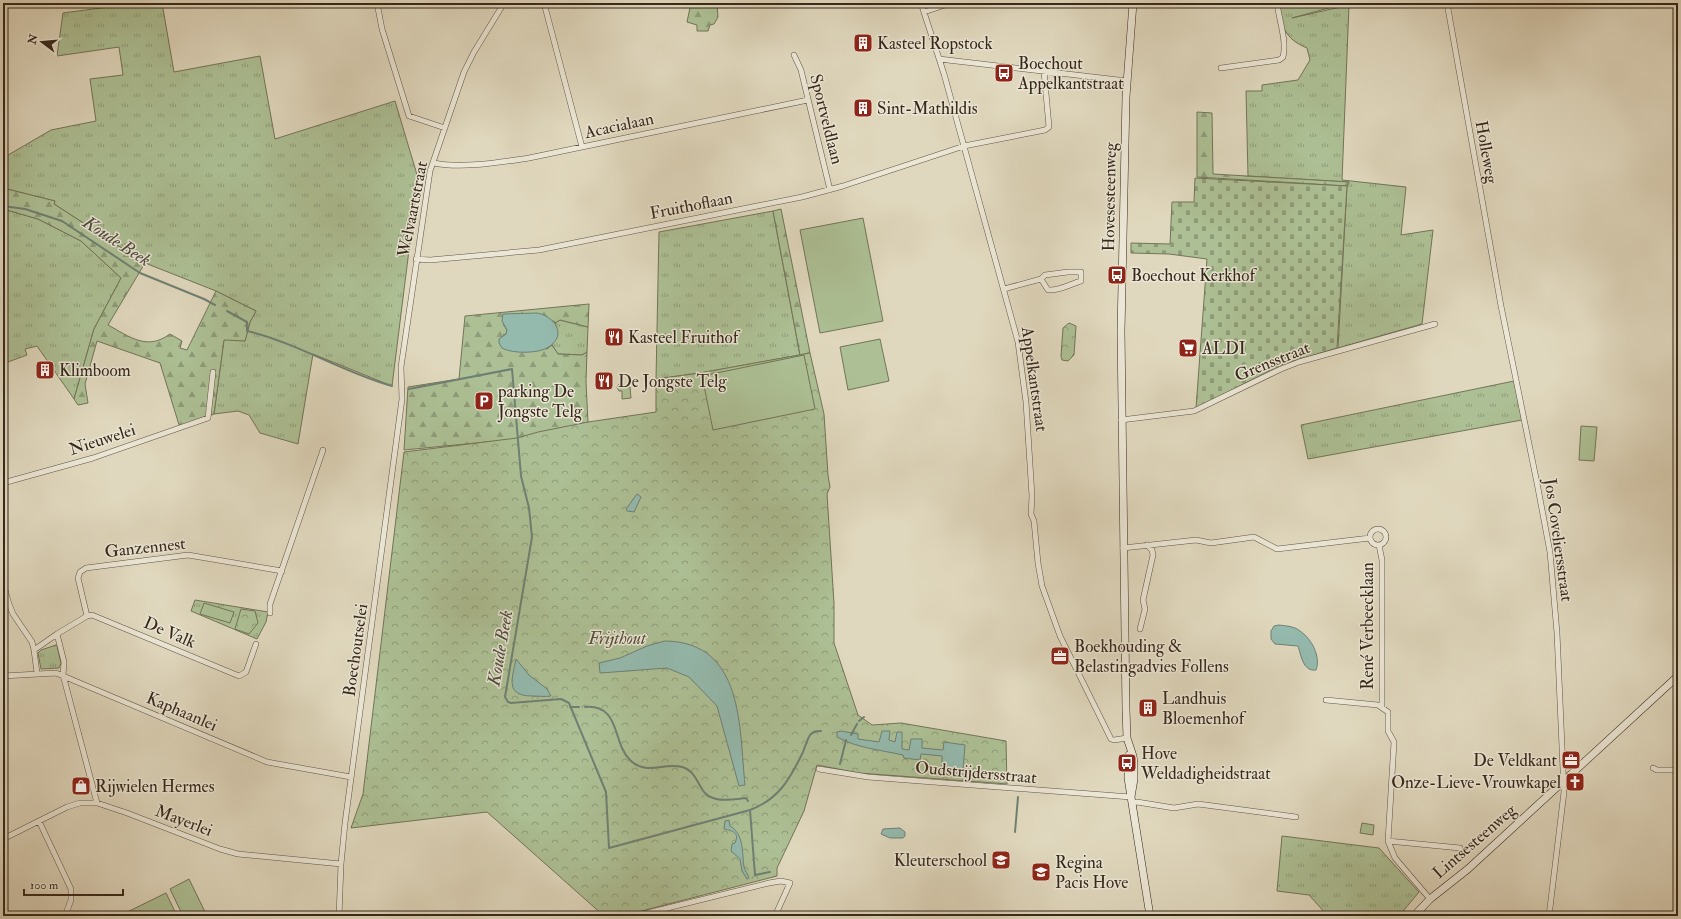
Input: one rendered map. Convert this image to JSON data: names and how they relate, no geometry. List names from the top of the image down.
{
  "streets": {
    "street": [
      "Sportveldlaan",
      "Acacialaan",
      "Holleweg",
      "Hovesesteenweg",
      "Fruithoflaan",
      "Welvaartstraat",
      "Grensstraat",
      "Appelkantstraat",
      "Nieuwelei",
      "Jos Coveliersstraat",
      "Ganzennest",
      "René Verbeecklaan",
      "De Valk",
      "Boechoutselei",
      "Kaphaanlei",
      "Oudstrijdersstraat",
      "Mayerlei",
      "Lintsesteenweg"
    ]
  },
  "crossings": [
    ["Sportveldlaan", "Acacialaan"],
    ["Sportveldlaan", "Fruithoflaan"],
    ["Acacialaan", "Welvaartstraat"],
    ["Holleweg", "Jos Coveliersstraat"],
    ["Hovesesteenweg", "Grensstraat"],
    ["Hovesesteenweg", "Appelkantstraat"],
    ["Hovesesteenweg", "Oudstrijdersstraat"],
    ["Fruithoflaan", "Welvaartstraat"],
    ["Fruithoflaan", "Appelkantstraat"],
    ["Welvaartstraat", "Boechoutselei"],
    ["Jos Coveliersstraat", "Lintsesteenweg"],
    ["Ganzennest", "De Valk"],
    ["René Verbeecklaan", "Lintsesteenweg"],
    ["Boechoutselei", "Kaphaanlei"],
    ["Boechoutselei", "Mayerlei"]
  ],
  "water": ["Koude Beek"],
  "parks": ["Frijthout"],
  "places": {
    "building": [
      "Kasteel Ropstock",
      "Sint-Mathildis",
      "Klimboom",
      "Landhuis Bloemenhof"
    ],
    "bus stop": ["Boechout Appelkantstraat", "Boechout Kerkhof", "Hove Weldadigheidstraat"],
    "restaurant": ["Kasteel Fruithof", "De Jongste Telg"],
    "supermarket": ["ALDI"],
    "parking": ["parking De Jongste Telg"],
    "office": ["Boekhouding & Belastingadvies Follens", "De Veldkant"],
    "church": ["Onze-Lieve-Vrouwkapel"],
    "shop": ["Rijwielen Hermes"],
    "school or university": ["Kleuterschool", "Regina Pacis Hove"]
  },
  "scale_bar": "100 m",
  "north": "left"
}
